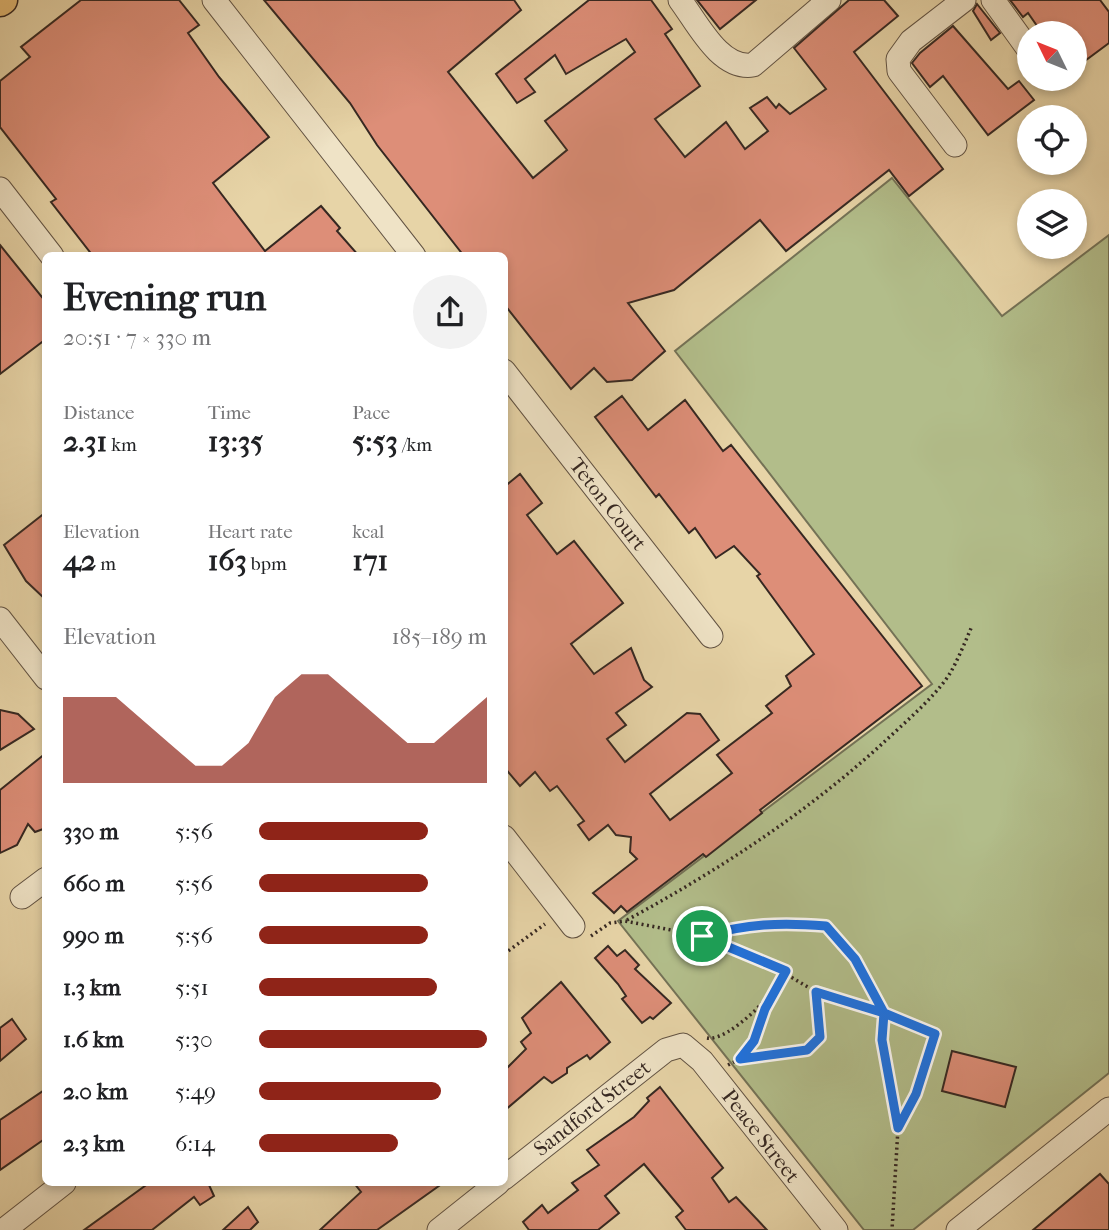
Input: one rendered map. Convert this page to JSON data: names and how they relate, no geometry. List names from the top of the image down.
{
  "streets": {
    "street": ["Teton Court", "Sandford Street", "Peace Street"]
  },
  "crossings": [
    ["Sandford Street", "Peace Street"]
  ],
  "north": "top left",
  "page": {
    "heading": ["Evening run", "20:51 · 7 × 330 m"],
    "stats": [
      ["Distance", "2.31 km"],
      ["Time", "13:35"],
      ["Pace", "5:53 /km"],
      ["Elevation", "42 m"],
      ["Heart rate", "163 bpm"],
      ["kcal", "171"]
    ],
    "chart": ["Elevation", "185–189 m"],
    "list": [
      {
        "name": "330 m",
        "note": "5:56"
      },
      {
        "name": "660 m",
        "note": "5:56"
      },
      {
        "name": "990 m",
        "note": "5:56"
      },
      {
        "name": "1.3 km",
        "note": "5:51"
      },
      {
        "name": "1.6 km",
        "note": "5:30"
      },
      {
        "name": "2.0 km",
        "note": "5:49"
      },
      {
        "name": "2.3 km",
        "note": "6:14"
      }
    ]
  }
}
